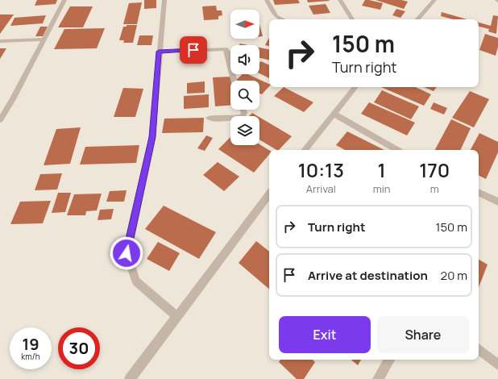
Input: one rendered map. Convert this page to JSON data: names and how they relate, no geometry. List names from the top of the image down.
{
  "north": "right",
  "page": {
    "turn": ["150 m", "Turn right"],
    "eta": [
      "10:13",
      "Arrival",
      "1",
      "min",
      "170",
      "m"
    ],
    "list": [
      {
        "name": "Turn right",
        "value": "150 m"
      },
      {
        "name": "Arrive at destination",
        "value": "20 m"
      }
    ],
    "buttons": ["Exit", "Share"],
    "speed": "19 km/h",
    "limit": "30"
  }
}
